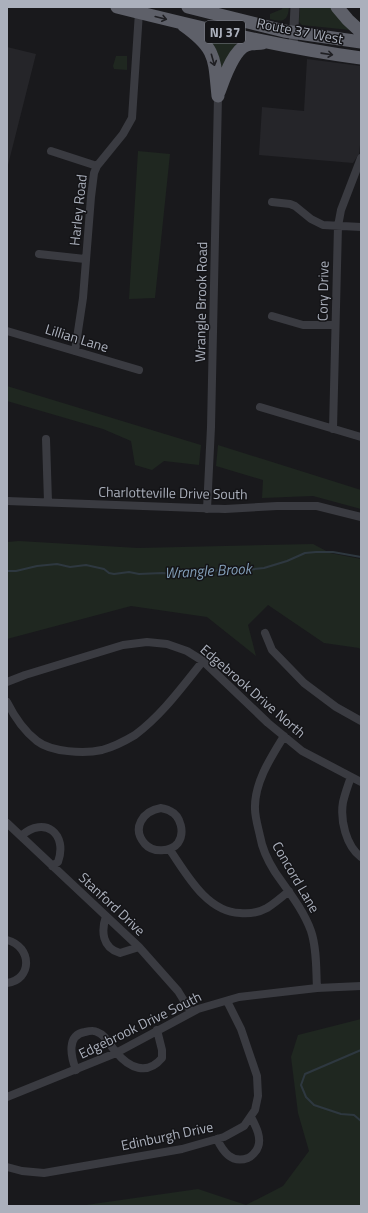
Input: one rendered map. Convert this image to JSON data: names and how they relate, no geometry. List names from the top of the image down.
{
  "streets": {
    "highway": ["Route 37 West", "NJ 37"],
    "street": [
      "Harley Road",
      "Cory Drive",
      "Wrangle Brook Road",
      "Lillian Lane",
      "Charlotteville Drive South",
      "Edgebrook Drive North",
      "Concord Lane",
      "Stanford Drive",
      "Edgebrook Drive South",
      "Edinburgh Drive"
    ]
  },
  "crossings": [
    ["Route 37 West", "Harley Road"],
    ["Harley Road", "Lillian Lane"],
    ["Wrangle Brook Road", "Charlotteville Drive South"],
    ["Edgebrook Drive North", "Concord Lane"],
    ["Concord Lane", "Edgebrook Drive South"],
    ["Stanford Drive", "Edgebrook Drive South"],
    ["Edgebrook Drive South", "Edinburgh Drive"]
  ],
  "water": ["Wrangle Brook"]
}
